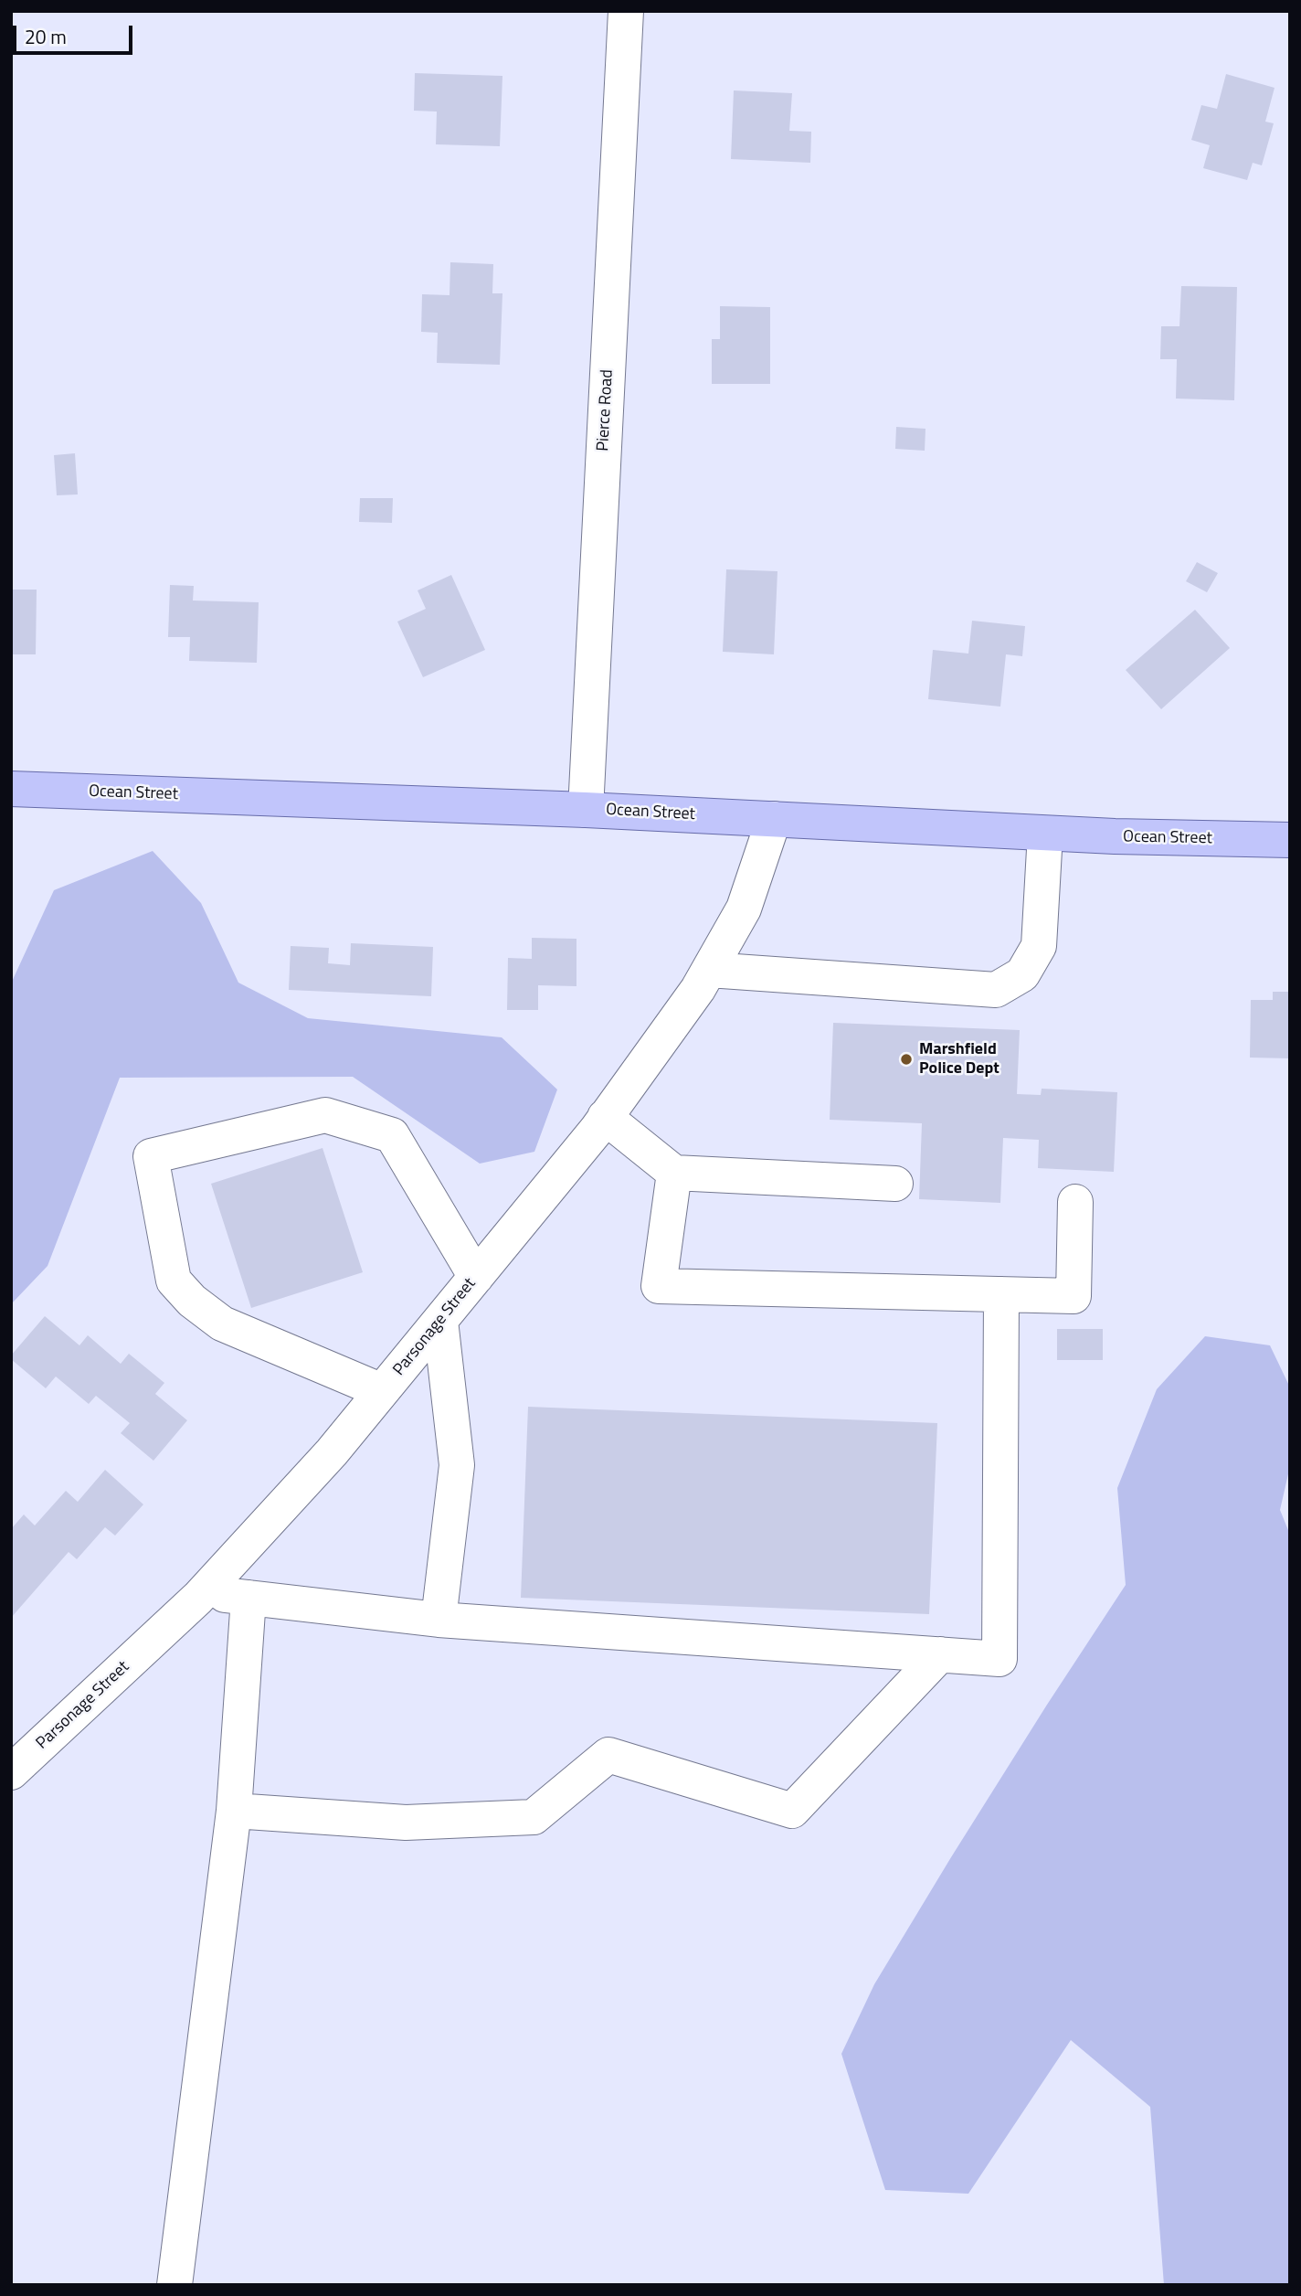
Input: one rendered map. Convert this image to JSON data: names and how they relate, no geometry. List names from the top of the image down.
{
  "streets": {
    "main road": ["Ocean Street"],
    "street": ["Pierce Road", "Parsonage Street"]
  },
  "crossings": [
    ["Pierce Road", "Ocean Street"],
    ["Ocean Street", "Parsonage Street"]
  ],
  "places": ["Marshfield Police Dept"],
  "scale_bar": "20 m"
}
